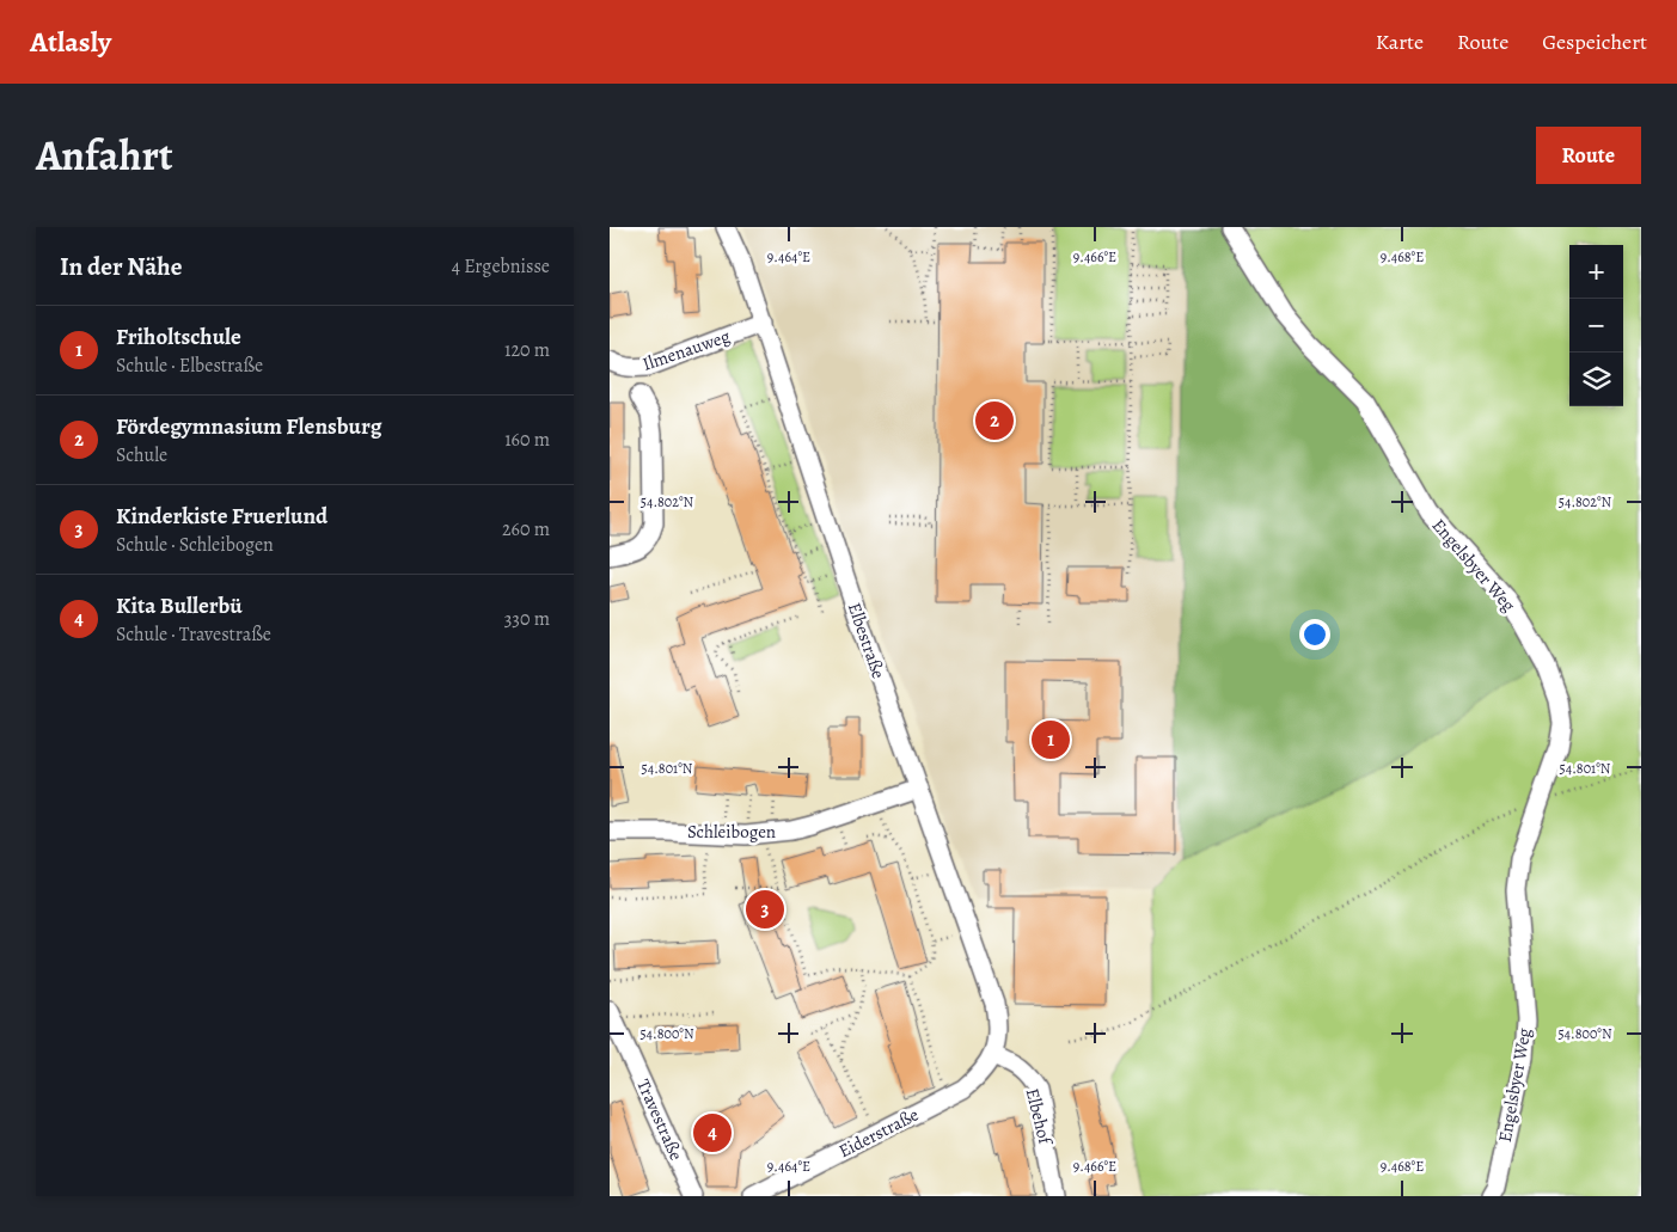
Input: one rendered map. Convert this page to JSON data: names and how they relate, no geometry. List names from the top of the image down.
{
  "streets": {
    "street": [
      "Ilmenauweg",
      "Engelsbyer Weg",
      "Elbestraße",
      "Schleibogen",
      "Elbehof",
      "Travestraße",
      "Eiderstraße"
    ]
  },
  "crossings": [
    ["Ilmenauweg", "Elbestraße"],
    ["Elbestraße", "Schleibogen"],
    ["Elbestraße", "Elbehof"],
    ["Elbestraße", "Eiderstraße"],
    ["Elbehof", "Eiderstraße"]
  ],
  "page": {
    "header": "Atlasly",
    "nav": ["Karte", "Route", "Gespeichert"],
    "title": "Anfahrt",
    "buttons": "Route",
    "heading": ["In der Nähe", "4 Ergebnisse"],
    "map_buttons": ["+", "−"],
    "list": [
      {
        "mark": "1",
        "name": "Friholtschule",
        "note": "Schule · Elbestraße",
        "value": "120 m"
      },
      {
        "mark": "2",
        "name": "Fördegymnasium Flensburg",
        "note": "Schule",
        "value": "160 m"
      },
      {
        "mark": "3",
        "name": "Kinderkiste Fruerlund",
        "note": "Schule · Schleibogen",
        "value": "260 m"
      },
      {
        "mark": "4",
        "name": "Kita Bullerbü",
        "note": "Schule · Travestraße",
        "value": "330 m"
      }
    ],
    "pins": [
      "2",
      "1",
      "3",
      "4"
    ]
  },
  "coordinates": [
    "9.464°E",
    "9.466°E",
    "9.468°E",
    "54.802°N",
    "54.801°N",
    "54.800°N"
  ]
}
